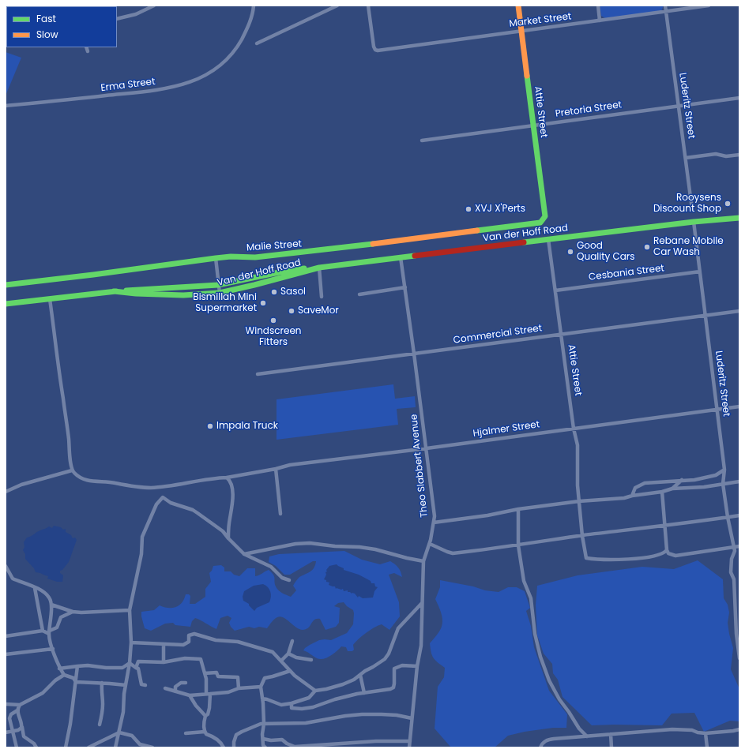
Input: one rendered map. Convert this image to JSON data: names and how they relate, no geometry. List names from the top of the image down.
{
  "streets": {
    "main road": ["Attie Street", "Van der Hoff Road", "Malie Street"],
    "street": [
      "Market Street",
      "Erma Street",
      "Luderitz Street",
      "Pretoria Street",
      "Cesbania Street",
      "Commercial Street",
      "Hjalmer Street",
      "Theo Slabbert Avenue"
    ]
  },
  "crossings": [
    ["Market Street", "Luderitz Street"],
    ["Market Street", "Attie Street"],
    ["Luderitz Street", "Pretoria Street"],
    ["Luderitz Street", "Van der Hoff Road"],
    ["Luderitz Street", "Cesbania Street"],
    ["Luderitz Street", "Commercial Street"],
    ["Luderitz Street", "Hjalmer Street"],
    ["Pretoria Street", "Attie Street"],
    ["Attie Street", "Van der Hoff Road"],
    ["Attie Street", "Malie Street"],
    ["Attie Street", "Cesbania Street"],
    ["Attie Street", "Commercial Street"],
    ["Attie Street", "Hjalmer Street"],
    ["Van der Hoff Road", "Theo Slabbert Avenue"],
    ["Commercial Street", "Theo Slabbert Avenue"],
    ["Hjalmer Street", "Theo Slabbert Avenue"]
  ],
  "places": [
    "Rooysens Discount Shop",
    "XVJ X'Perts",
    "Rebane Mobile Car Wash",
    "Good Quality Cars",
    "Sasol",
    "Bismillah Mini Supermarket",
    "SaveMor",
    "Windscreen Fitters",
    "Impala Truck"
  ],
  "legend": ["Fast", "Slow"]
}
